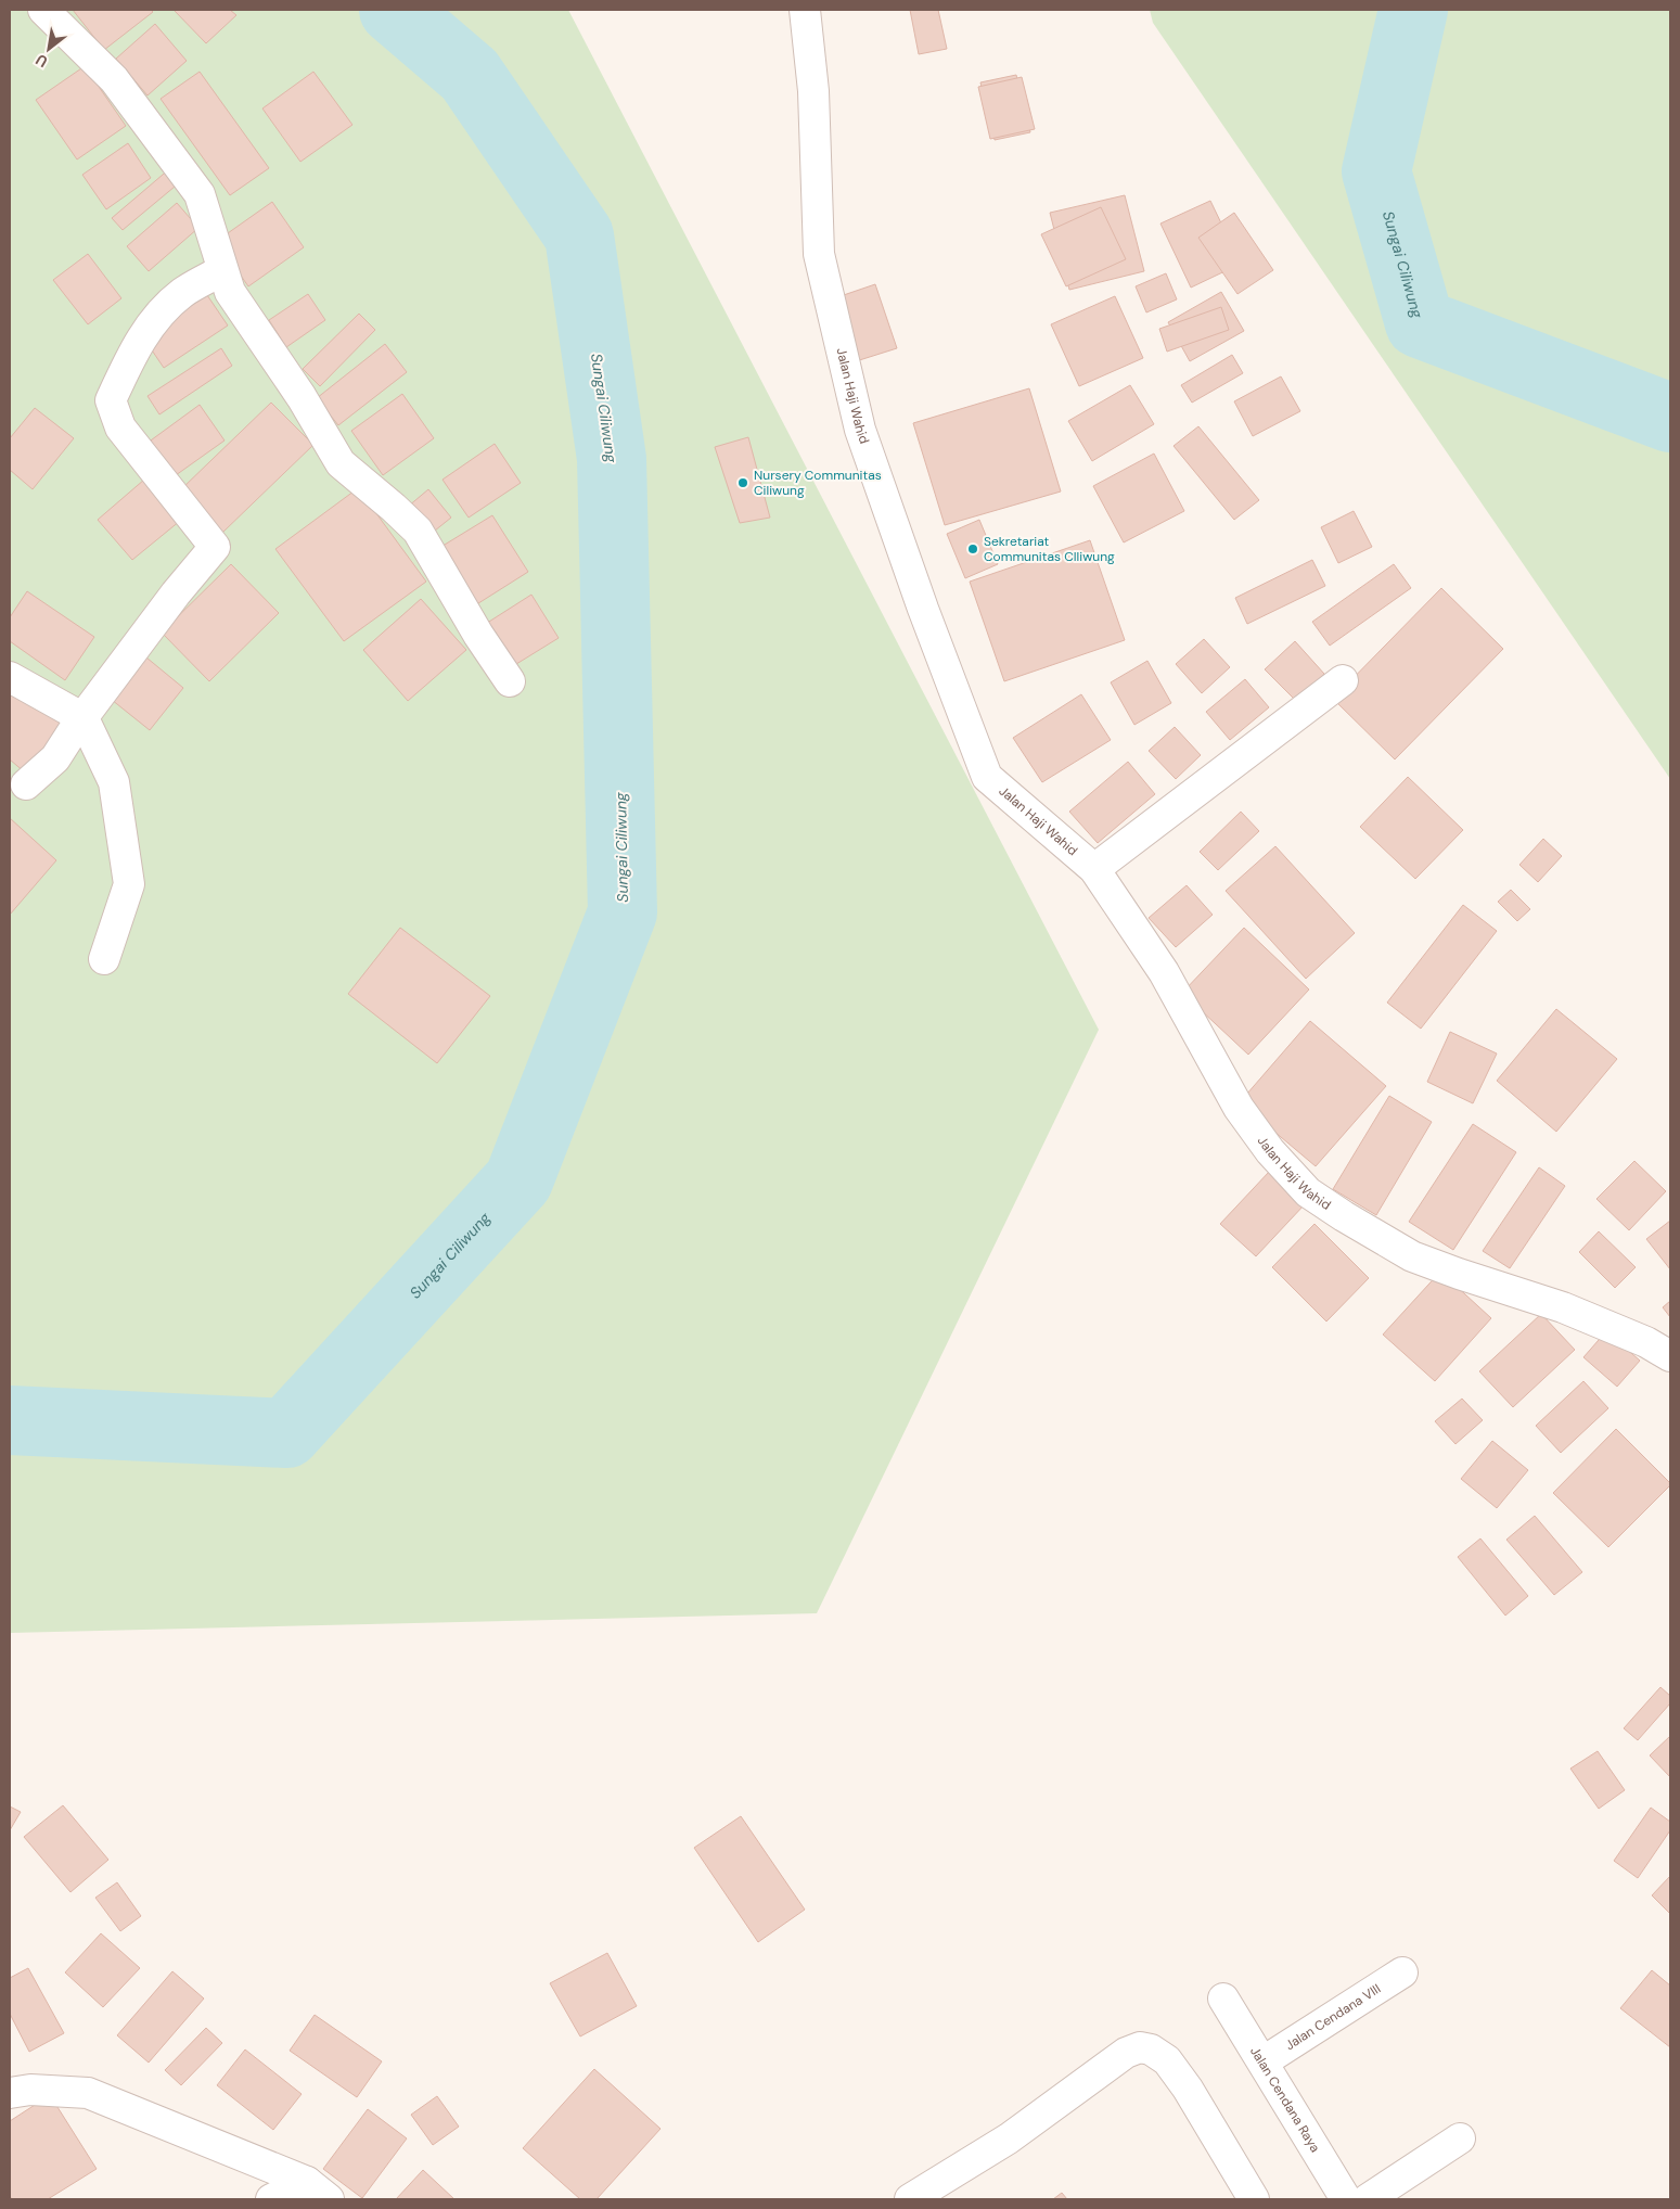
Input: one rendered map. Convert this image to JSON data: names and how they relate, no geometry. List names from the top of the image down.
{
  "streets": {
    "street": ["Jalan Haji Wahid", "Jalan Cendana VIII", "Jalan Cendana Raya"]
  },
  "crossings": [
    ["Jalan Cendana VIII", "Jalan Cendana Raya"]
  ],
  "water": ["Sungai Ciliwung"],
  "places": ["Nursery Communitas Ciliwung", "Sekretariat Communitas CIliwung"],
  "north": "bottom left"
}
